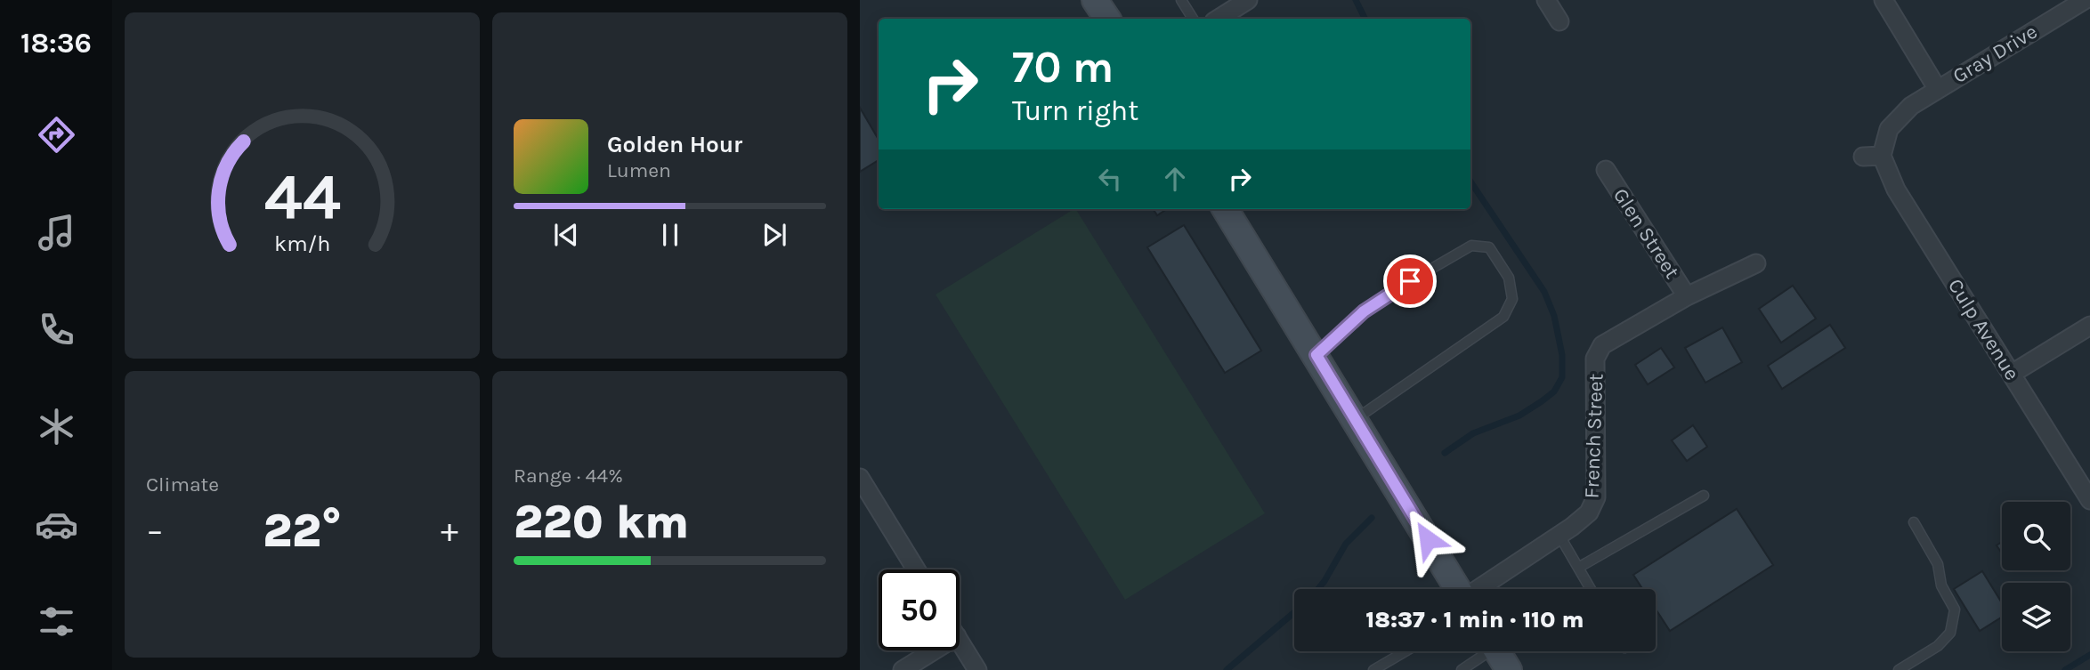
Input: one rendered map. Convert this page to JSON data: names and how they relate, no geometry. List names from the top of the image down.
{
  "streets": {
    "street": [
      "Gray Drive",
      "Glen Street",
      "Culp Avenue",
      "French Street"
    ]
  },
  "crossings": [
    ["Glen Street", "French Street"]
  ],
  "page": {
    "tabs": "18:36",
    "turn": ["70 m", "Turn right"],
    "song": ["Golden Hour", "Lumen"],
    "tile": [
      "Climate",
      ["Range · 44%", "220 km"]
    ],
    "heat": ["−", "22°", "+"],
    "limit": "50",
    "trip": "18:37 · 1 min · 110 m",
    "gauge": ["44", "km/h"]
  }
}
